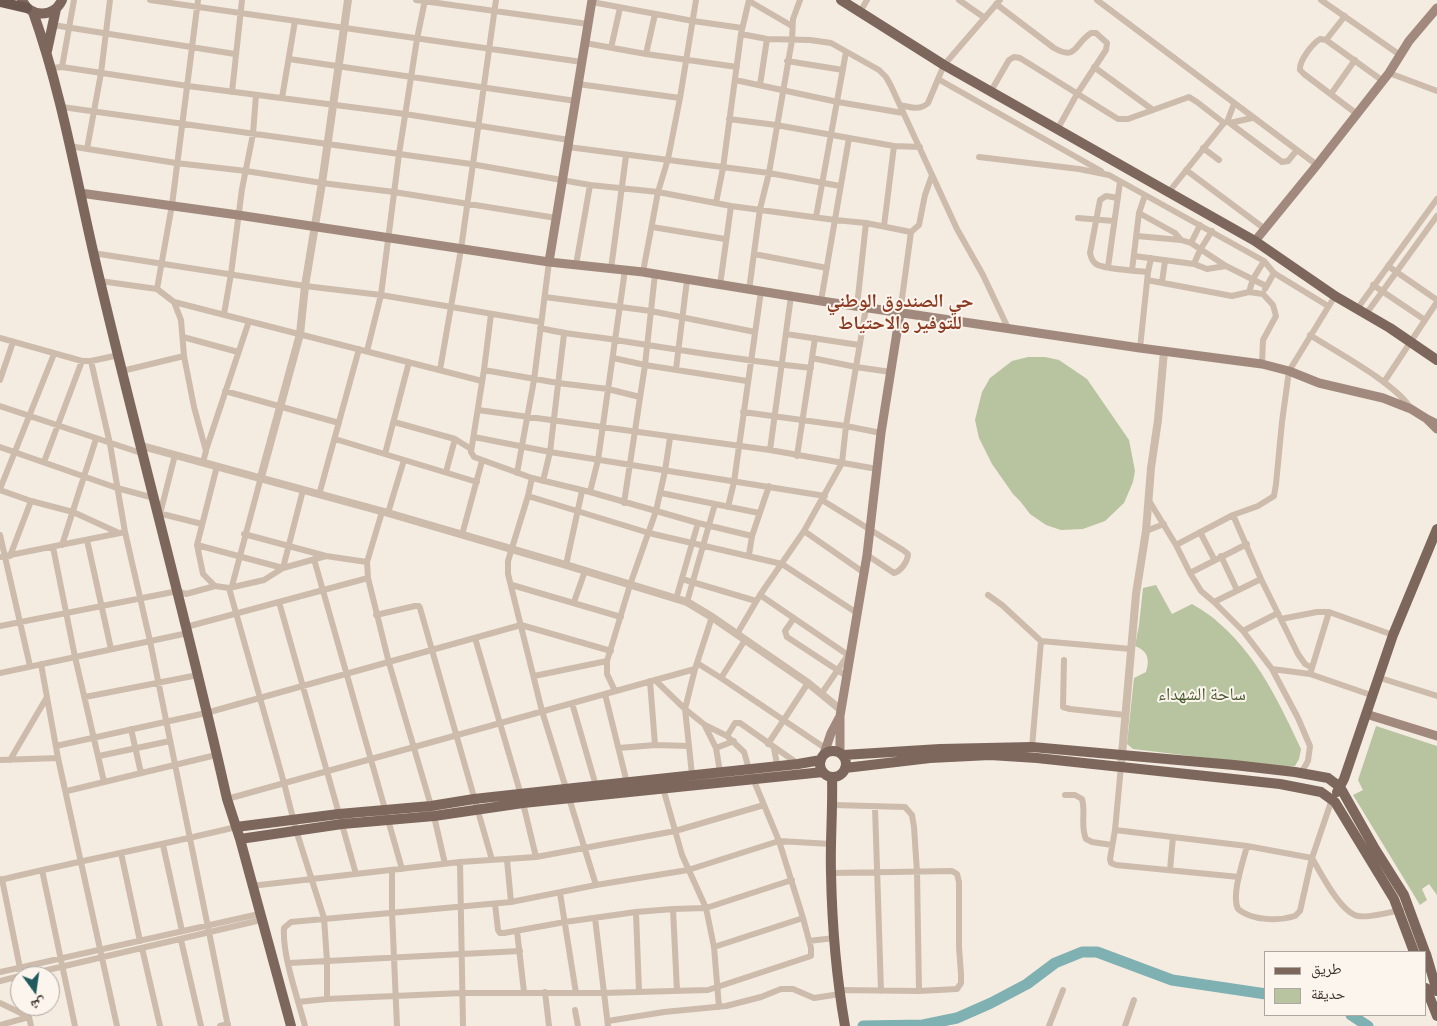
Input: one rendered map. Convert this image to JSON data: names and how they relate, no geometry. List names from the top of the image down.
{
  "districts": ["حي الصندوق الوطني للتوفير والاحتياط"],
  "parks": ["ساحة الشهداء"],
  "legend": ["طريق", "حديقة"],
  "north": "bottom"
}
